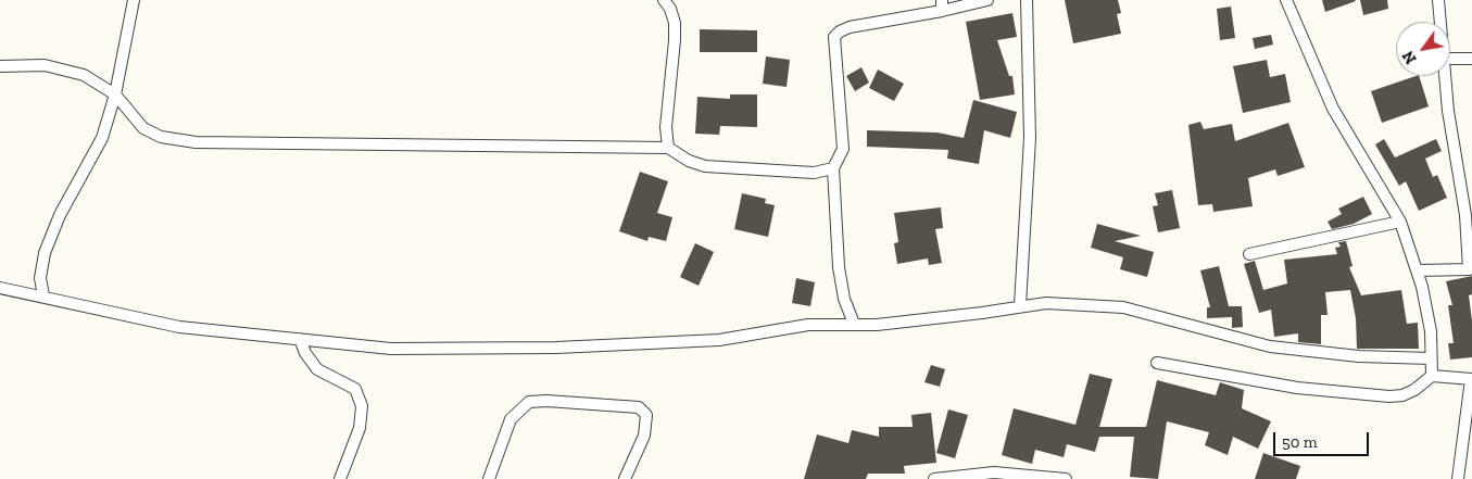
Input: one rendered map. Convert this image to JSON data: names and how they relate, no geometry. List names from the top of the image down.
{
  "scale_bar": "50 m",
  "north": "bottom left"
}
